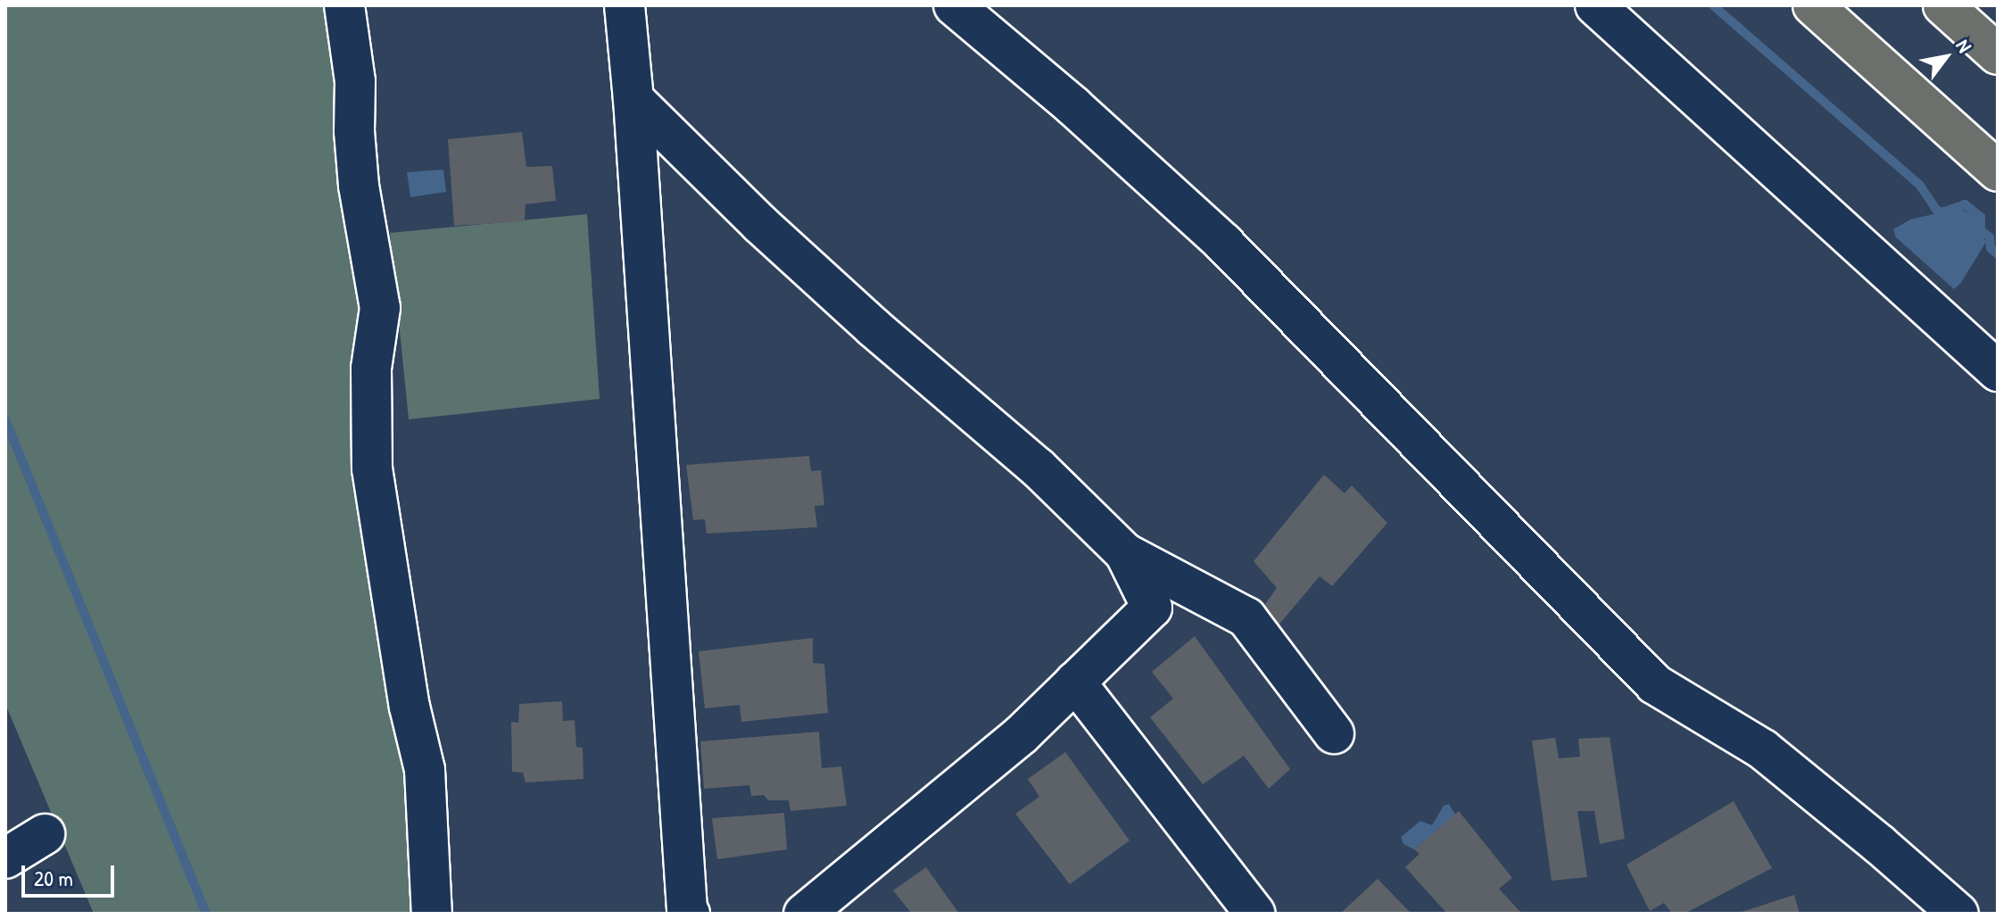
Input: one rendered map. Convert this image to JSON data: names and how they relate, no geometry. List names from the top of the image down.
{
  "scale_bar": "20 m",
  "north": "top right"
}
